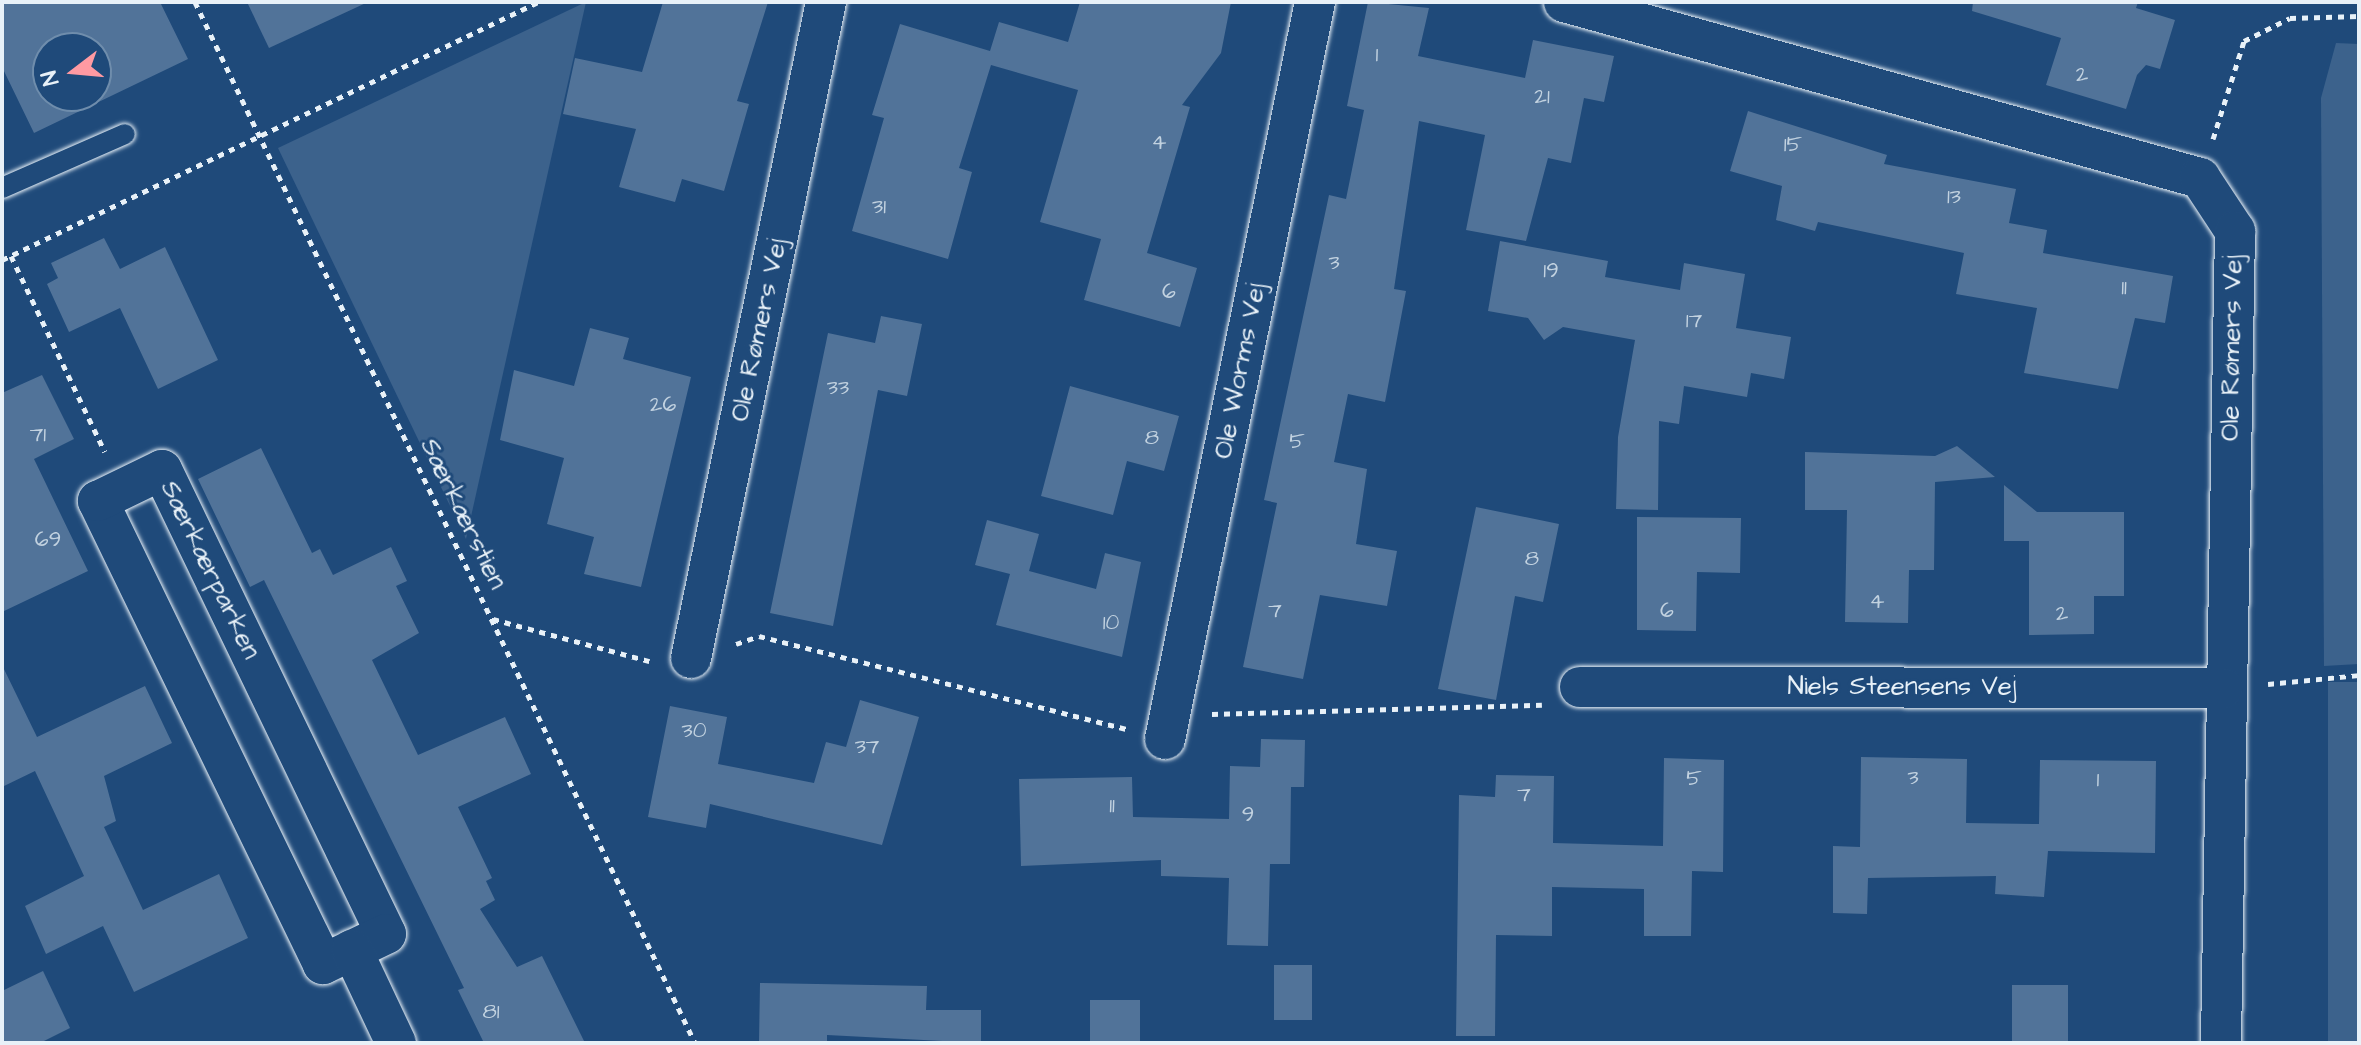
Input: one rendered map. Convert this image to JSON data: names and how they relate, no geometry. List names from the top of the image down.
{
  "streets": {
    "street": [
      "Ole Rømers Vej",
      "Ole Worms Vej",
      "Særkærparken",
      "Niels Steensens Vej"
    ],
    "path": ["Særkærstien"]
  },
  "crossings": [
    ["Ole Rømers Vej", "Niels Steensens Vej"]
  ],
  "house_numbers": [
    "1",
    "2",
    "21",
    "4",
    "15",
    "13",
    "31",
    "3",
    "19",
    "11",
    "6",
    "17",
    "33",
    "26",
    "71",
    "8",
    "5",
    "69",
    "8",
    "4",
    "7",
    "6",
    "2",
    "10",
    "30",
    "37",
    "3",
    "5",
    "1",
    "7",
    "11",
    "9",
    "81"
  ],
  "north": "left"
}
